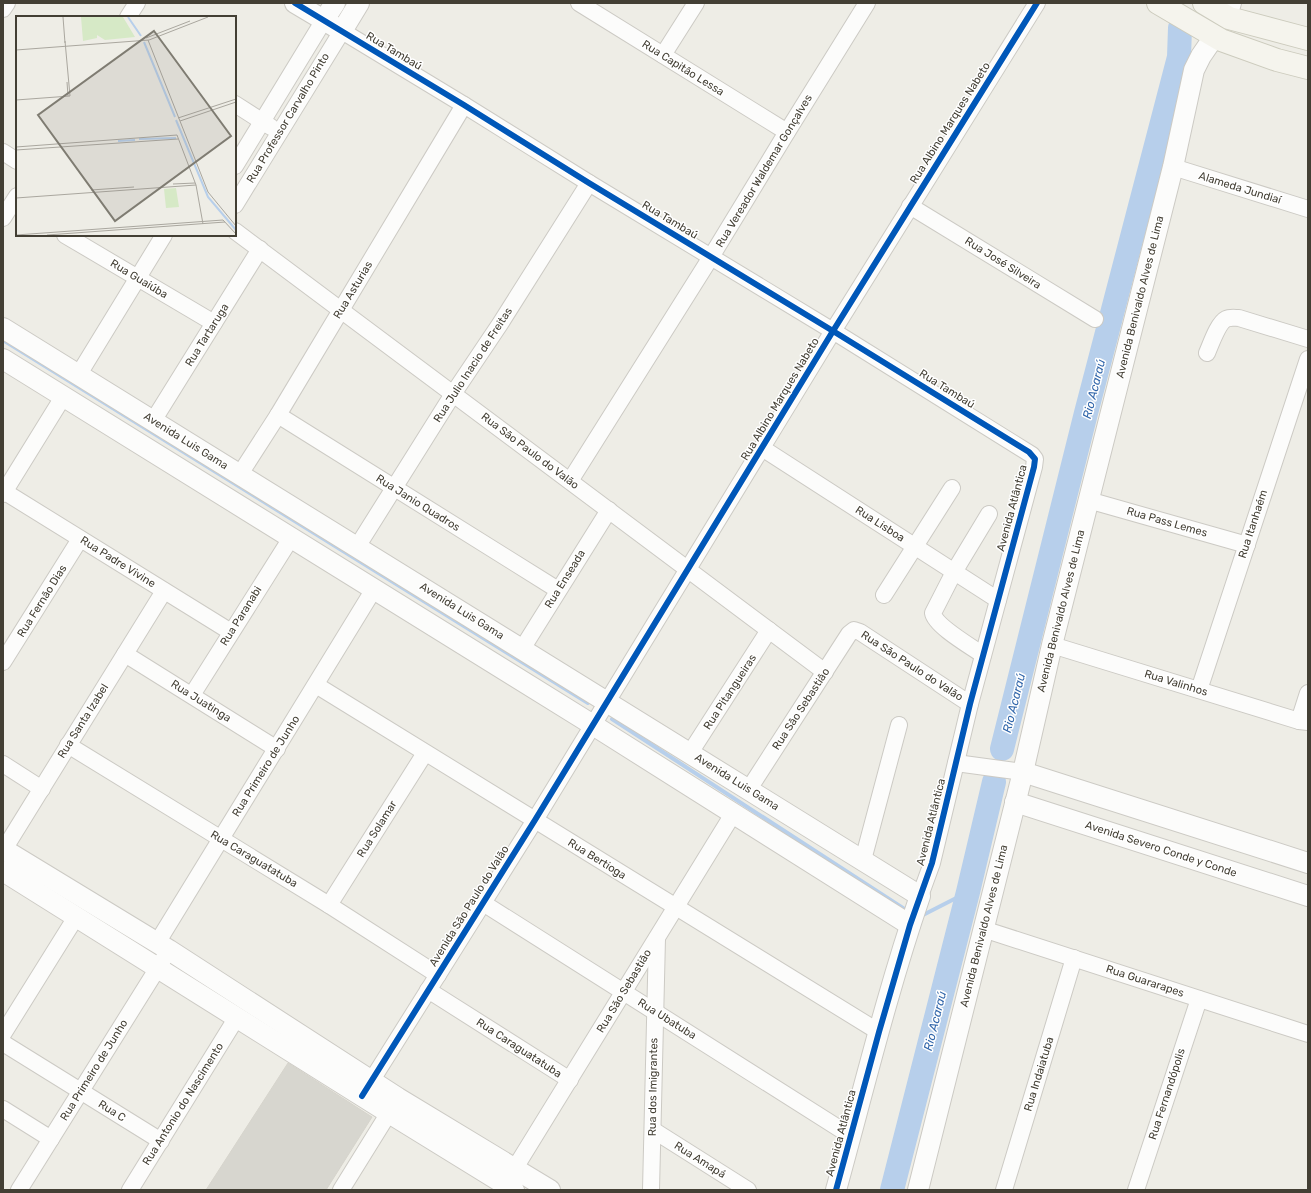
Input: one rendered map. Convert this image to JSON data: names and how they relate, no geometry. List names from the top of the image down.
{
  "streets": {
    "street": [
      "Rua Tambaú",
      "Rua Capitão Lessa",
      "Rua Professor Carvalho Pinto",
      "Rua Albino Marques Nabeto",
      "Rua Vereador Waldemar Gonçalves",
      "Alameda Jundiaí",
      "Rua José Silveira",
      "Rua Guaiúba",
      "Rua Asturias",
      "Avenida Benivaldo Alves de Lima",
      "Rua Tartaruga",
      "Rua Julio Inacio de Freitas",
      "Avenida Luis Gama",
      "Rua São Paulo do Valão",
      "Rua Janio Quadros",
      "Avenida Atlântica",
      "Rua Pass Lemes",
      "Rua Lisboa",
      "Rua Itanhaém",
      "Rua Padre Vivine",
      "Rua Enseada",
      "Rua Fernão Dias",
      "Rua Paranabi",
      "Rua Valinhos",
      "Rua Pitangueiras",
      "Rua Juatinga",
      "Rua São Sebastião",
      "Rua Santa Izabel",
      "Rua Primeiro de Junho",
      "Rua Solamar",
      "Avenida Severo Conde y Conde",
      "Rua Caraguatatuba",
      "Rua Bertioga",
      "Avenida São Paulo do Valão",
      "Rua Guararapes",
      "Rua Ubatuba",
      "Rua Indaiatuba",
      "Rua dos Imigrantes",
      "Rua Fernandópolis",
      "Rua Antonio do Nascimento",
      "Rua C",
      "Rua Amapá"
    ]
  },
  "crossings": [
    ["Rua Tambaú", "Rua Professor Carvalho Pinto"],
    ["Rua Tambaú", "Rua Albino Marques Nabeto"],
    ["Rua Tambaú", "Rua Vereador Waldemar Gonçalves"],
    ["Rua Tambaú", "Rua Asturias"],
    ["Rua Tambaú", "Rua Julio Inacio de Freitas"],
    ["Rua Tambaú", "Avenida Atlântica"],
    ["Rua Capitão Lessa", "Rua Vereador Waldemar Gonçalves"],
    ["Rua Albino Marques Nabeto", "Rua José Silveira"],
    ["Rua Albino Marques Nabeto", "Avenida Luis Gama"],
    ["Rua Albino Marques Nabeto", "Rua São Paulo do Valão"],
    ["Rua Albino Marques Nabeto", "Rua Lisboa"],
    ["Rua Albino Marques Nabeto", "Avenida São Paulo do Valão"],
    ["Rua Vereador Waldemar Gonçalves", "Rua São Paulo do Valão"],
    ["Alameda Jundiaí", "Avenida Benivaldo Alves de Lima"],
    ["Rua Guaiúba", "Rua Tartaruga"],
    ["Rua Asturias", "Avenida Luis Gama"],
    ["Rua Asturias", "Rua São Paulo do Valão"],
    ["Rua Asturias", "Rua Janio Quadros"],
    ["Avenida Benivaldo Alves de Lima", "Rua Pass Lemes"],
    ["Avenida Benivaldo Alves de Lima", "Rua Valinhos"],
    ["Avenida Benivaldo Alves de Lima", "Avenida Severo Conde y Conde"],
    ["Avenida Benivaldo Alves de Lima", "Rua Guararapes"],
    ["Rua Tartaruga", "Avenida Luis Gama"],
    ["Rua Tartaruga", "Rua São Paulo do Valão"],
    ["Rua Julio Inacio de Freitas", "Avenida Luis Gama"],
    ["Rua Julio Inacio de Freitas", "Rua São Paulo do Valão"],
    ["Rua Julio Inacio de Freitas", "Rua Janio Quadros"],
    ["Avenida Luis Gama", "Avenida Atlântica"],
    ["Avenida Luis Gama", "Rua Enseada"],
    ["Avenida Luis Gama", "Rua Pitangueiras"],
    ["Avenida Luis Gama", "Rua São Sebastião"],
    ["Rua São Paulo do Valão", "Avenida Atlântica"],
    ["Rua São Paulo do Valão", "Rua Enseada"],
    ["Rua São Paulo do Valão", "Rua Pitangueiras"],
    ["Rua São Paulo do Valão", "Rua São Sebastião"],
    ["Rua Janio Quadros", "Rua Enseada"],
    ["Avenida Atlântica", "Rua Lisboa"],
    ["Avenida Atlântica", "Rua Bertioga"],
    ["Avenida Atlântica", "Rua Ubatuba"],
    ["Rua Pass Lemes", "Rua Itanhaém"],
    ["Rua Itanhaém", "Rua Valinhos"],
    ["Rua Padre Vivine", "Rua Fernão Dias"],
    ["Rua Padre Vivine", "Rua Paranabi"],
    ["Rua Padre Vivine", "Rua Santa Izabel"],
    ["Rua Paranabi", "Rua Juatinga"],
    ["Rua Juatinga", "Rua Santa Izabel"],
    ["Rua Juatinga", "Rua Primeiro de Junho"],
    ["Rua São Sebastião", "Rua Caraguatatuba"],
    ["Rua São Sebastião", "Rua Bertioga"],
    ["Rua São Sebastião", "Rua Ubatuba"],
    ["Rua São Sebastião", "Rua dos Imigrantes"],
    ["Rua Santa Izabel", "Rua Caraguatatuba"],
    ["Rua Primeiro de Junho", "Rua Caraguatatuba"],
    ["Rua Primeiro de Junho", "Rua Bertioga"],
    ["Rua Primeiro de Junho", "Rua C"],
    ["Rua Solamar", "Rua Caraguatatuba"],
    ["Rua Solamar", "Rua Bertioga"],
    ["Rua Caraguatatuba", "Avenida São Paulo do Valão"],
    ["Rua Bertioga", "Avenida São Paulo do Valão"],
    ["Avenida São Paulo do Valão", "Rua Ubatuba"],
    ["Rua Guararapes", "Rua Indaiatuba"],
    ["Rua Guararapes", "Rua Fernandópolis"],
    ["Rua Ubatuba", "Rua dos Imigrantes"],
    ["Rua dos Imigrantes", "Rua Amapá"],
    ["Rua Antonio do Nascimento", "Rua C"]
  ],
  "water": ["Rio Acaraú"]
}
